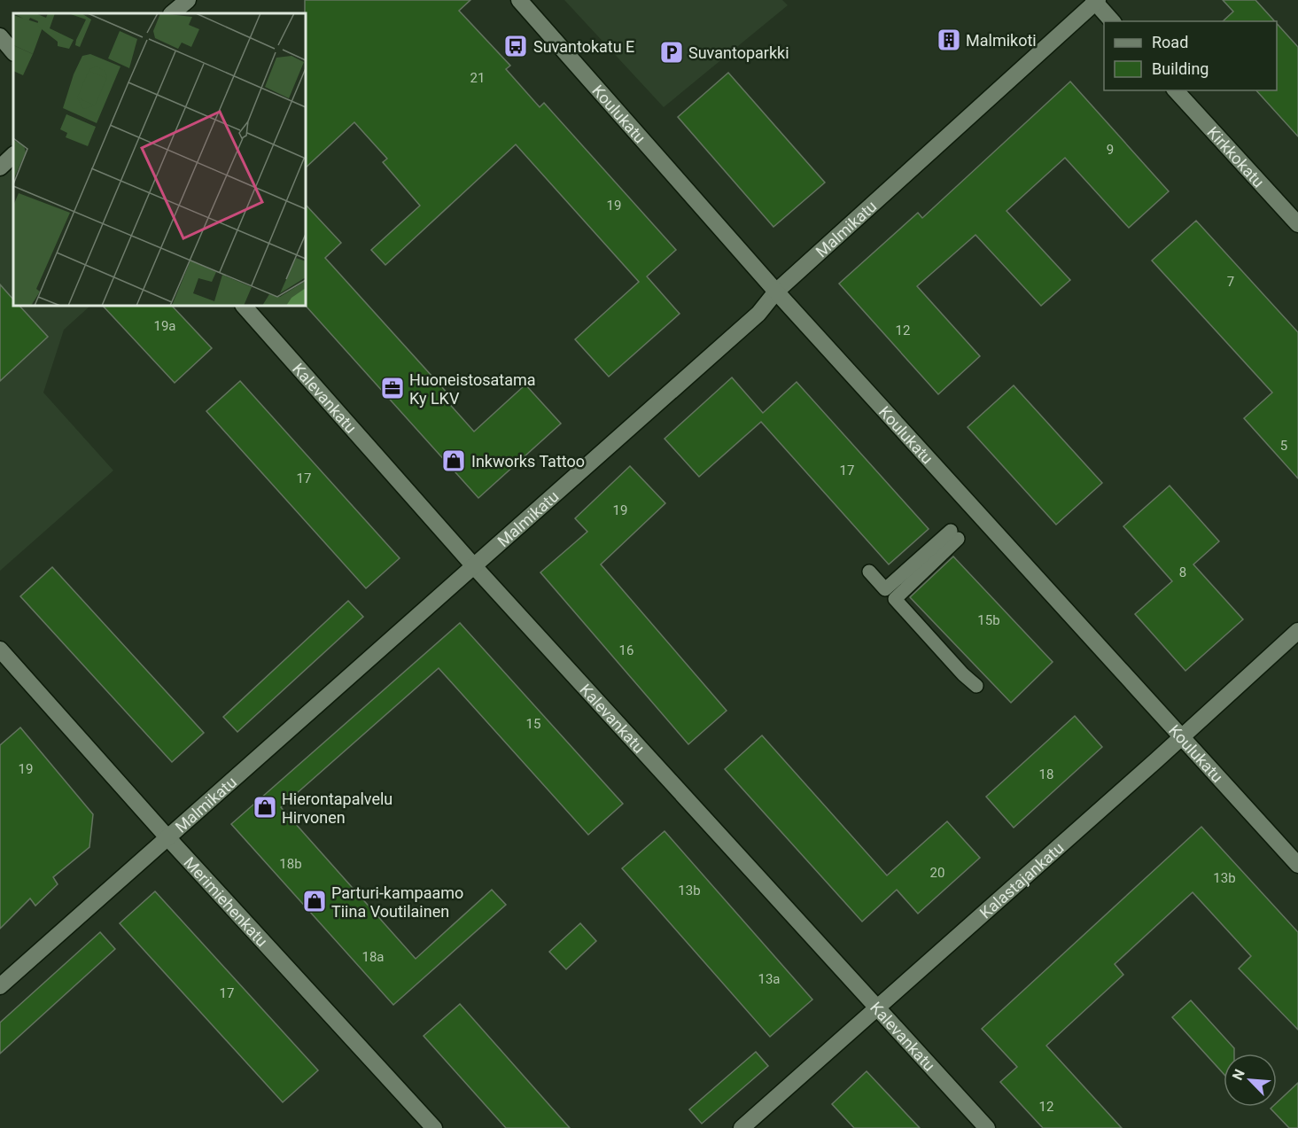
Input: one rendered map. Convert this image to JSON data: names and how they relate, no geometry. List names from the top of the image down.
{
  "streets": {
    "street": [
      "Koulukatu",
      "Kirkkokatu",
      "Malmikatu",
      "Kalevankatu",
      "Kalastajankatu",
      "Merimiehenkatu"
    ]
  },
  "crossings": [
    ["Koulukatu", "Malmikatu"],
    ["Koulukatu", "Kalastajankatu"],
    ["Malmikatu", "Kalevankatu"],
    ["Malmikatu", "Merimiehenkatu"],
    ["Kalevankatu", "Kalastajankatu"]
  ],
  "places": {
    "building": ["Malmikoti"],
    "bus stop": ["Suvantokatu E"],
    "parking": ["Suvantoparkki"],
    "office": ["Huoneistosatama Ky LKV"],
    "shop": ["Inkworks Tattoo", "Hierontapalvelu Hirvonen", "Parturi-kampaamo Tiina Voutilainen"]
  },
  "house_numbers": [
    "21",
    "9",
    "19",
    "7",
    "19a",
    "12",
    "5",
    "17",
    "17",
    "19",
    "8",
    "15b",
    "16",
    "15",
    "19",
    "18",
    "18b",
    "20",
    "13b",
    "13b",
    "18a",
    "13a",
    "17",
    "12"
  ],
  "legend": ["Road", "Building"],
  "north": "top left"
}
